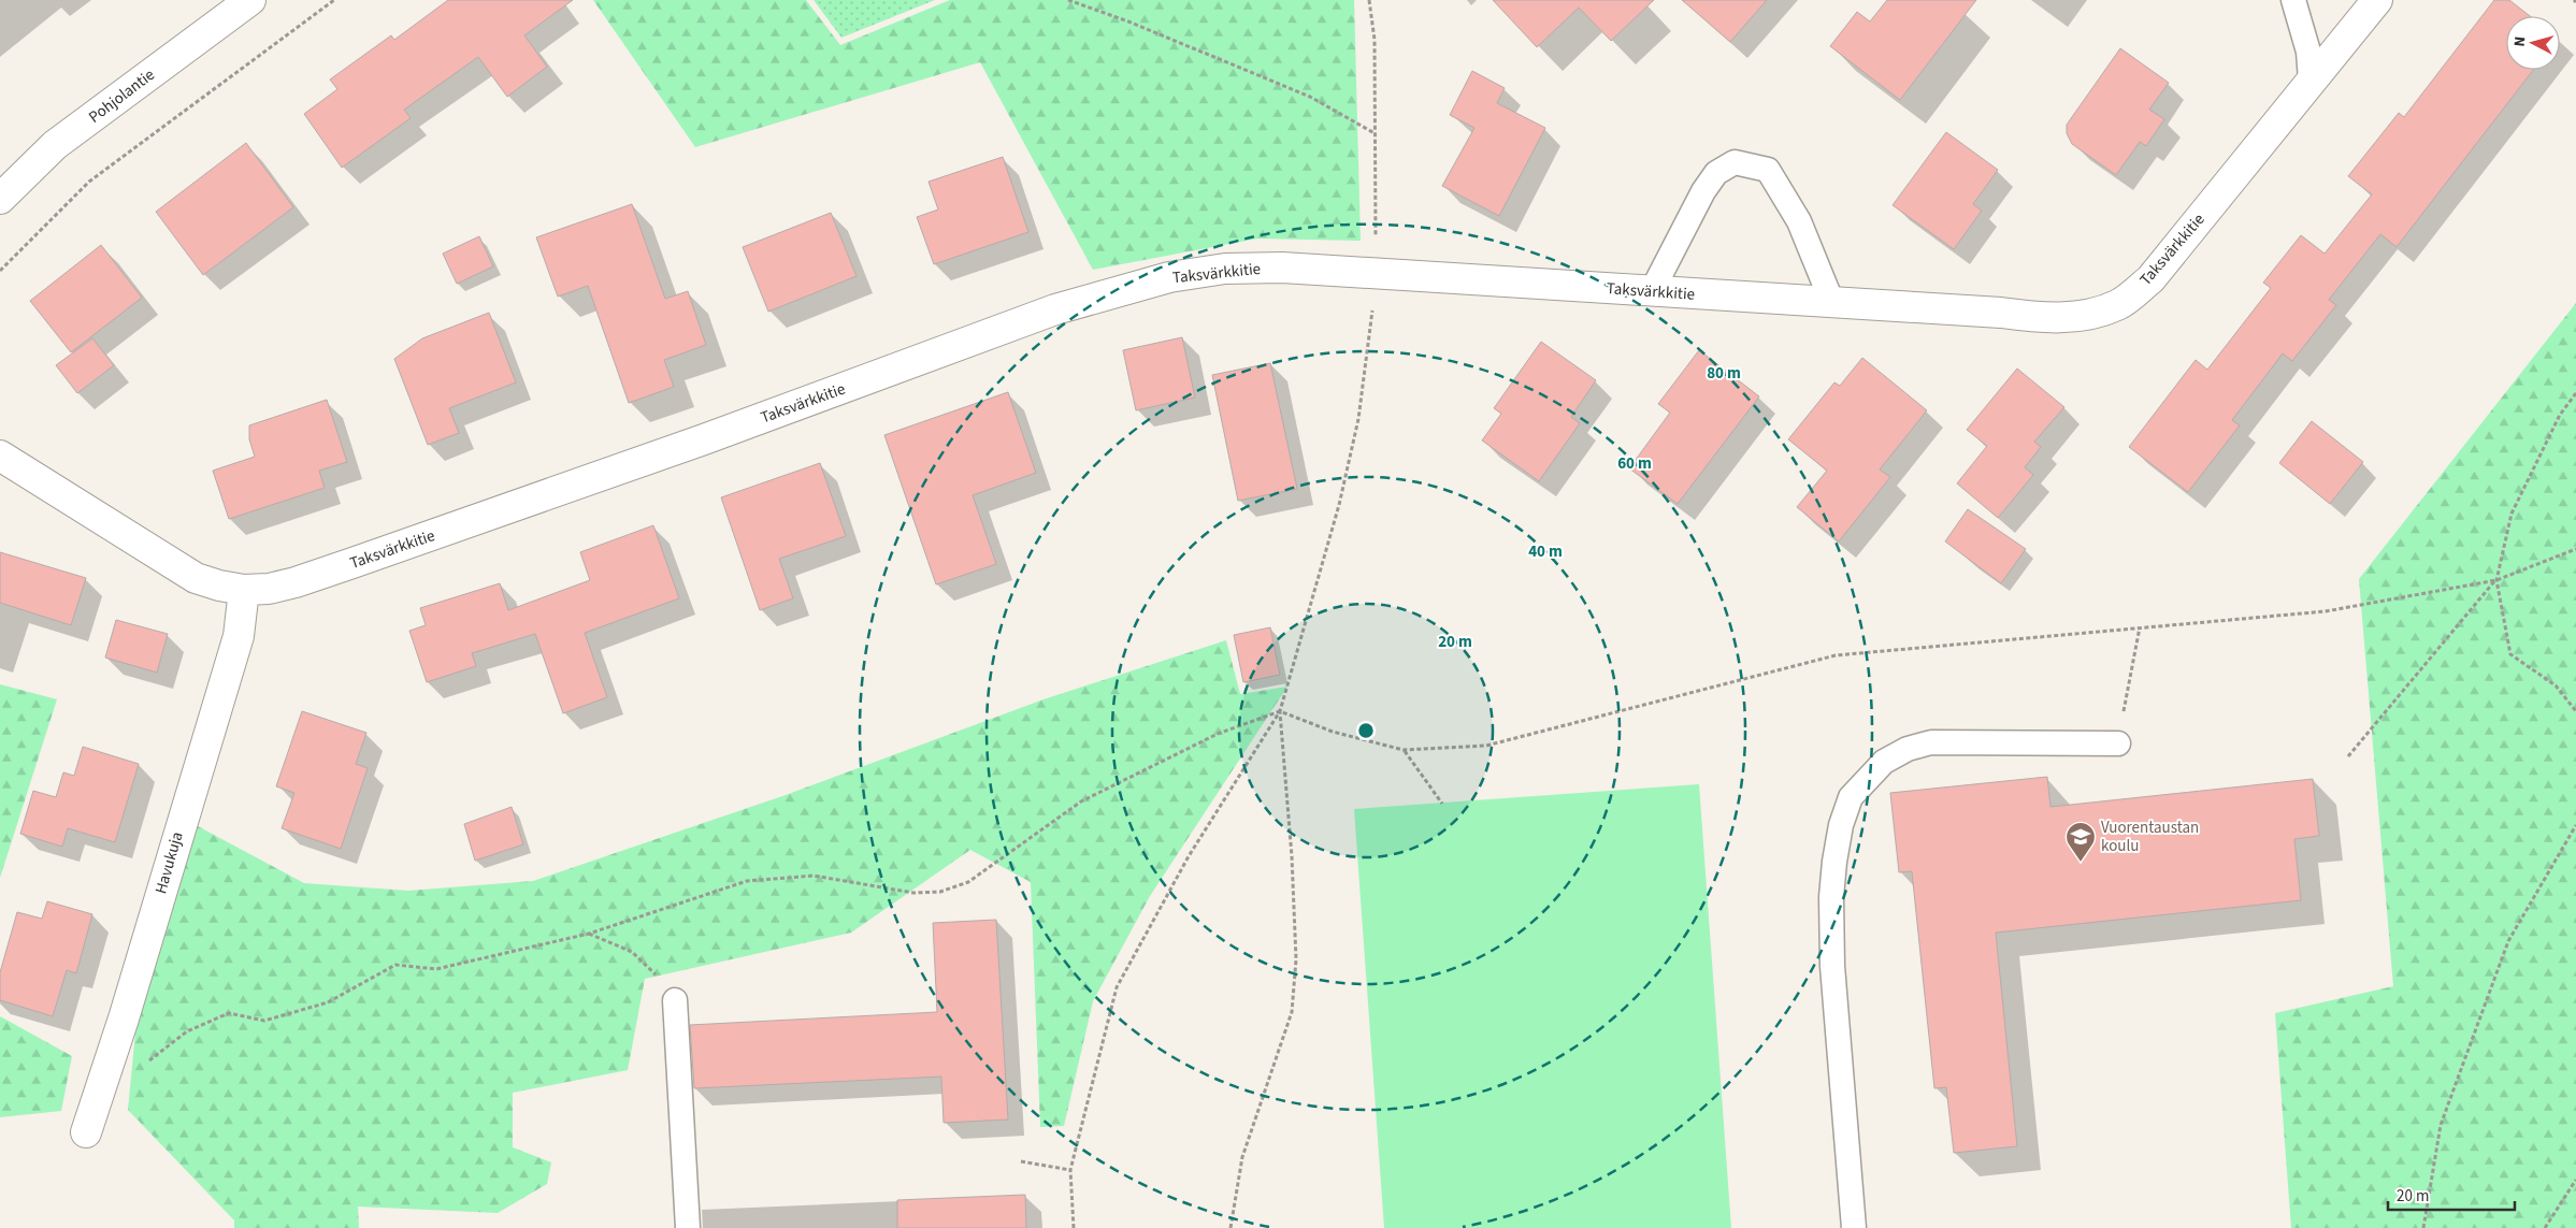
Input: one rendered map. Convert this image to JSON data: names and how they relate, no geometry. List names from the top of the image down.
{
  "streets": {
    "street": ["Pohjolantie", "Taksvärkkitie", "Havukuja"]
  },
  "crossings": [
    ["Taksvärkkitie", "Havukuja"]
  ],
  "places": {
    "school or university": ["Vuorentaustan koulu"]
  },
  "scale_bar": "20 m",
  "north": "left",
  "rings": [
    "80 m",
    "60 m",
    "40 m",
    "20 m"
  ]
}
